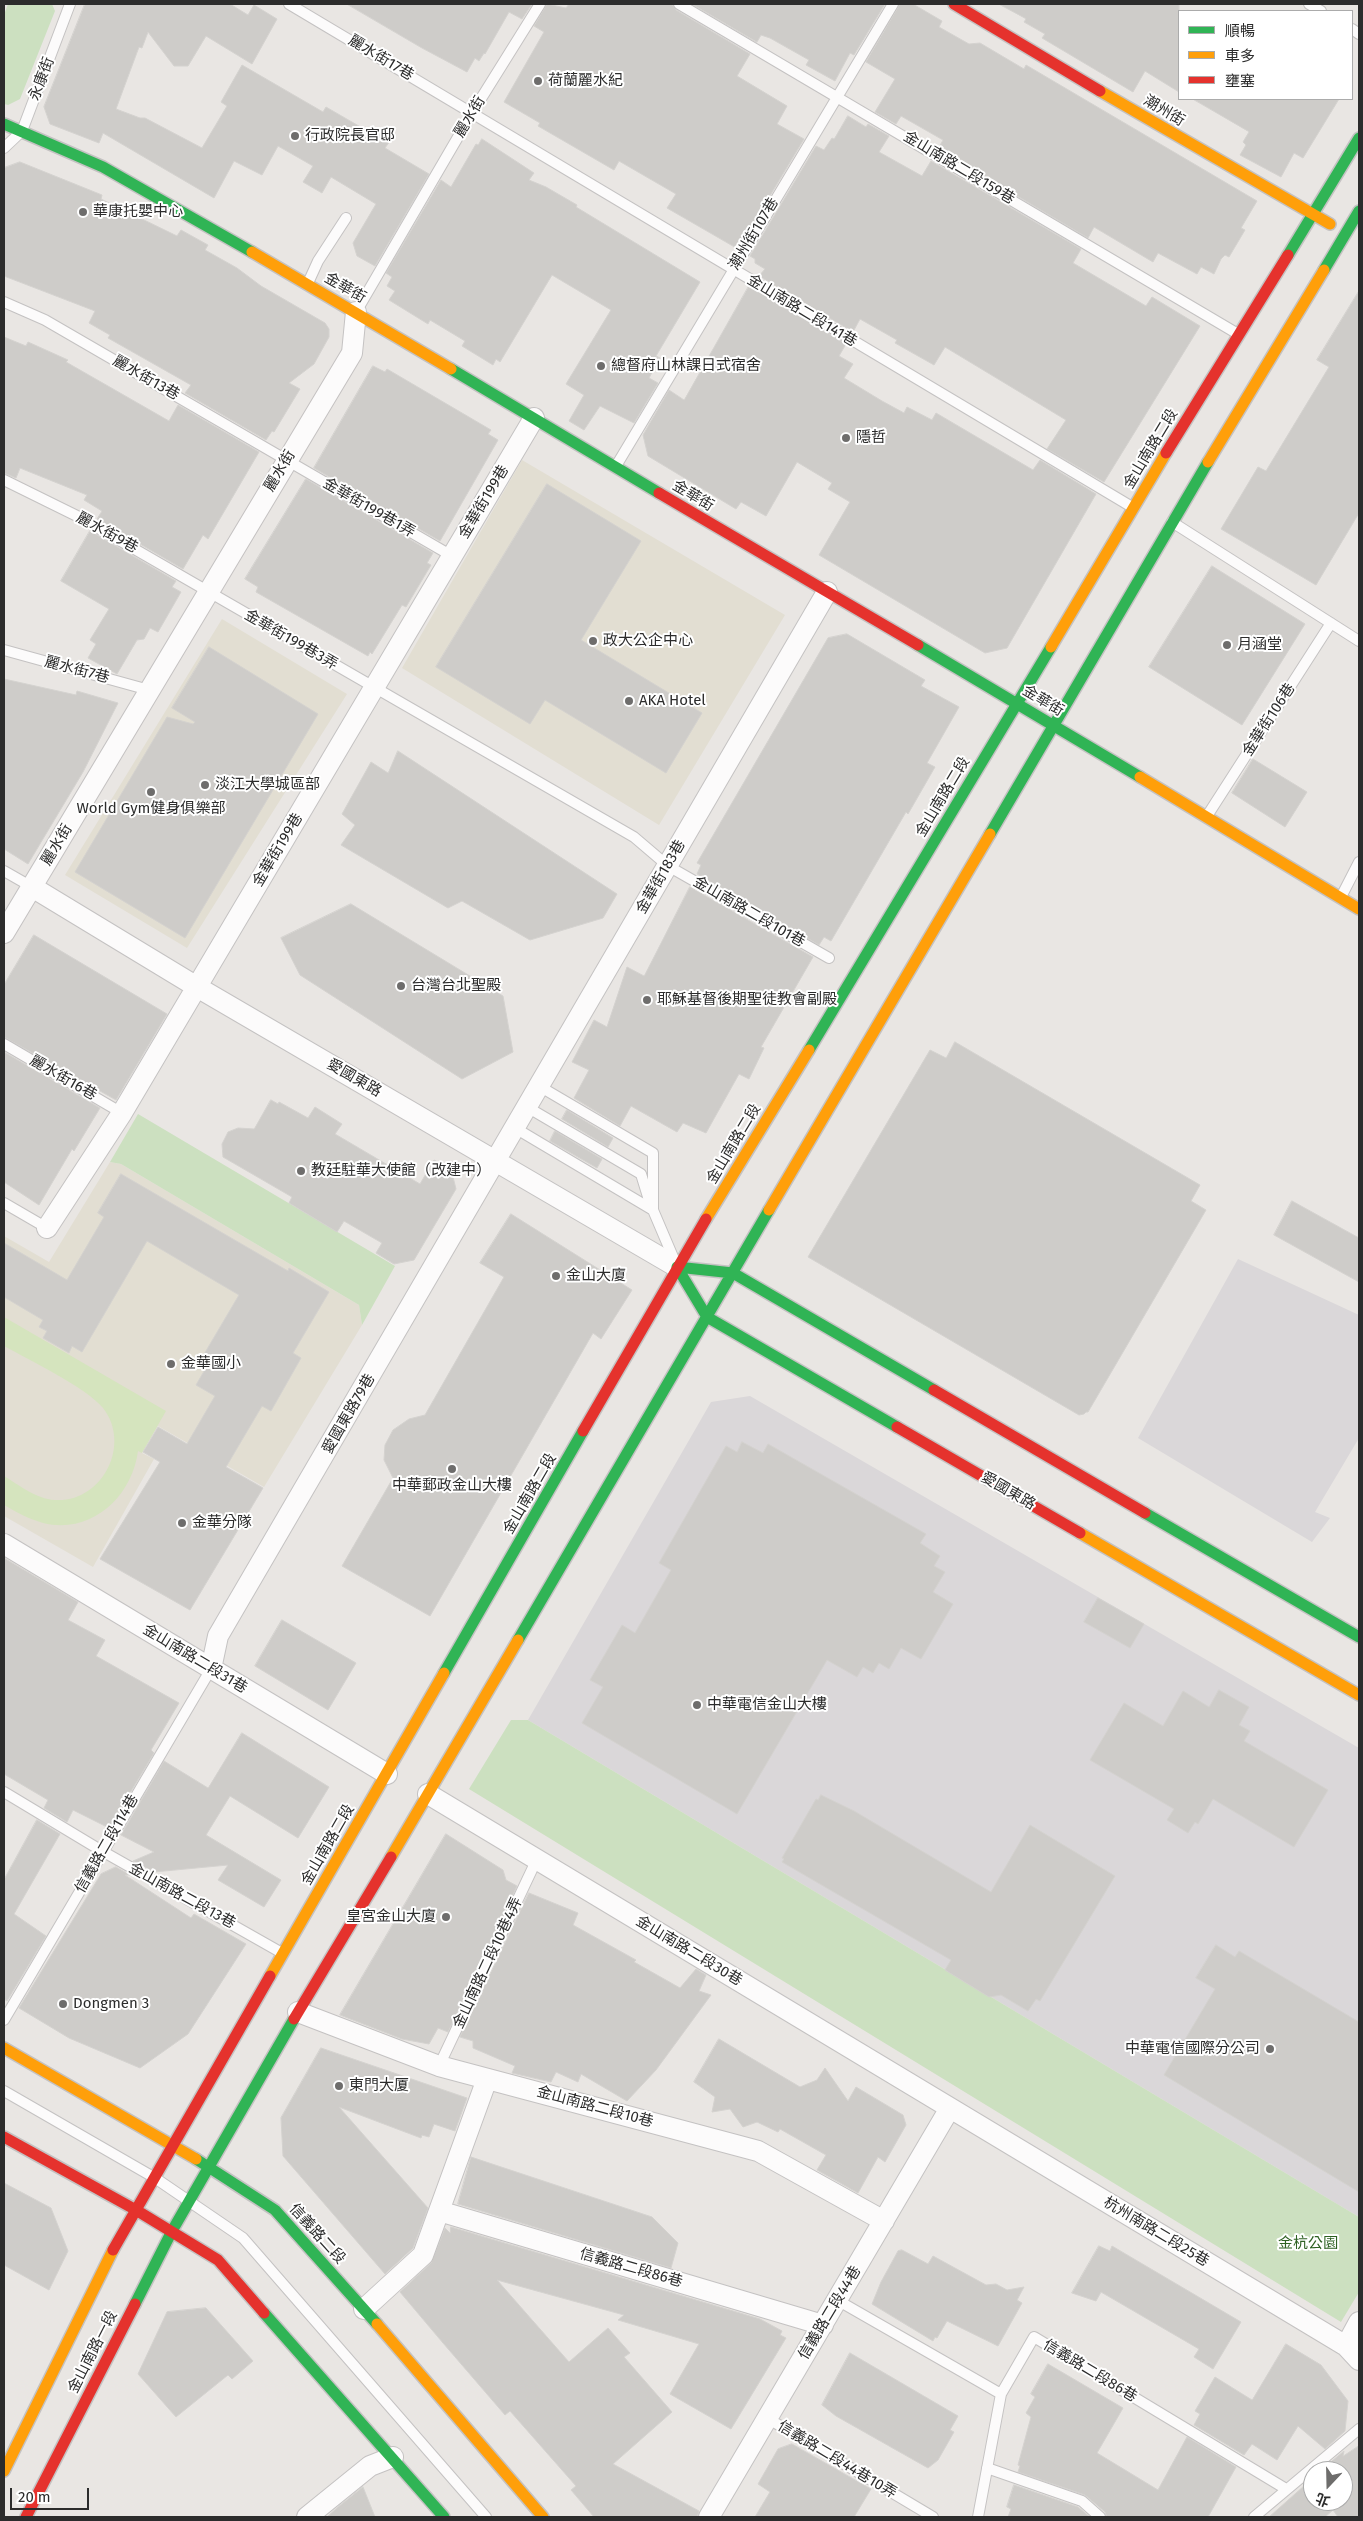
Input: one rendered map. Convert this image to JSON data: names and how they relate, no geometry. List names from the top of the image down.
{
  "streets": {
    "main road": [
      "潮州街",
      "金華街",
      "金山南路二段",
      "愛國東路",
      "信義路二段",
      "金山南路一段"
    ],
    "street": [
      "麗水街",
      "金華街199巷",
      "金華街183巷",
      "愛國東路79巷",
      "金山南路二段31巷",
      "金山南路二段30巷",
      "金山南路二段10巷",
      "杭州南路二段25巷",
      "信義路二段86巷",
      "信義路二段44巷"
    ],
    "lane": [
      "麗水街17巷",
      "永康街",
      "金山南路二段159巷",
      "潮州街107巷",
      "金山南路二段141巷",
      "麗水街13巷",
      "金華街199巷1弄",
      "麗水街9巷",
      "金華街199巷3弄",
      "麗水街7巷",
      "金華街106巷",
      "金山南路二段101巷",
      "麗水街16巷",
      "信義路二段114巷",
      "金山南路二段13巷",
      "金山南路二段10巷4弄",
      "信義路二段44巷10弄"
    ]
  },
  "crossings": [
    ["麗水街17巷", "麗水街"],
    ["麗水街17巷", "金山南路二段141巷"],
    ["永康街", "金華街"],
    ["潮州街", "金山南路二段"],
    ["麗水街", "金華街"],
    ["麗水街", "金山南路二段141巷"],
    ["麗水街", "麗水街13巷"],
    ["麗水街", "金華街199巷1弄"],
    ["麗水街", "麗水街9巷"],
    ["麗水街", "金華街199巷3弄"],
    ["麗水街", "麗水街7巷"],
    ["麗水街", "愛國東路"],
    ["金山南路二段159巷", "潮州街107巷"],
    ["金山南路二段159巷", "金山南路二段"],
    ["潮州街107巷", "金華街"],
    ["潮州街107巷", "金山南路二段141巷"],
    ["金華街", "金山南路二段"],
    ["金華街", "金華街199巷"],
    ["金華街", "金華街106巷"],
    ["金華街", "金華街183巷"],
    ["金山南路二段141巷", "金山南路二段"],
    ["麗水街13巷", "金華街199巷1弄"],
    ["金山南路二段", "愛國東路"],
    ["金山南路二段", "金山南路二段31巷"],
    ["金山南路二段", "金山南路二段13巷"],
    ["金山南路二段", "信義路二段"],
    ["金山南路二段", "金山南路一段"],
    ["金華街199巷", "金華街199巷1弄"],
    ["金華街199巷", "金華街199巷3弄"],
    ["金華街199巷", "麗水街16巷"],
    ["金華街199巷", "愛國東路"],
    ["麗水街9巷", "金華街199巷3弄"],
    ["金華街199巷3弄", "金華街183巷"],
    ["金華街199巷3弄", "金山南路二段101巷"],
    ["金華街183巷", "金山南路二段101巷"],
    ["金華街183巷", "愛國東路"],
    ["金華街183巷", "愛國東路79巷"],
    ["愛國東路", "愛國東路79巷"],
    ["愛國東路79巷", "金山南路二段31巷"],
    ["愛國東路79巷", "信義路二段114巷"],
    ["金山南路二段31巷", "信義路二段114巷"],
    ["信義路二段114巷", "金山南路二段13巷"],
    ["金山南路二段30巷", "金山南路二段10巷4弄"],
    ["金山南路二段30巷", "杭州南路二段25巷"],
    ["金山南路二段30巷", "信義路二段44巷"],
    ["金山南路二段10巷4弄", "金山南路二段10巷"],
    ["金山南路二段10巷", "信義路二段44巷"],
    ["杭州南路二段25巷", "信義路二段44巷"],
    ["信義路二段86巷", "信義路二段44巷"],
    ["信義路二段44巷", "信義路二段44巷10弄"]
  ],
  "parks": ["金杭公園"],
  "places": [
    "荷蘭麗水紀",
    "行政院長官邸",
    "華康托嬰中心",
    "總督府山林課日式宿舍",
    "隱哲",
    "政大公企中心",
    "月涵堂",
    "AKA Hotel",
    "淡江大學城區部",
    "World Gym健身俱樂部",
    "台灣台北聖殿",
    "耶穌基督後期聖徒教會副殿",
    "教廷駐華大使館（改建中）",
    "金山大廈",
    "金華國小",
    "中華郵政金山大樓",
    "金華分隊",
    "中華電信金山大樓",
    "皇宮金山大廈",
    "Dongmen 3",
    "中華電信國際分公司",
    "東門大厦"
  ],
  "legend": ["順暢", "車多", "壅塞"],
  "scale_bar": "20 m",
  "north": "bottom"
}
